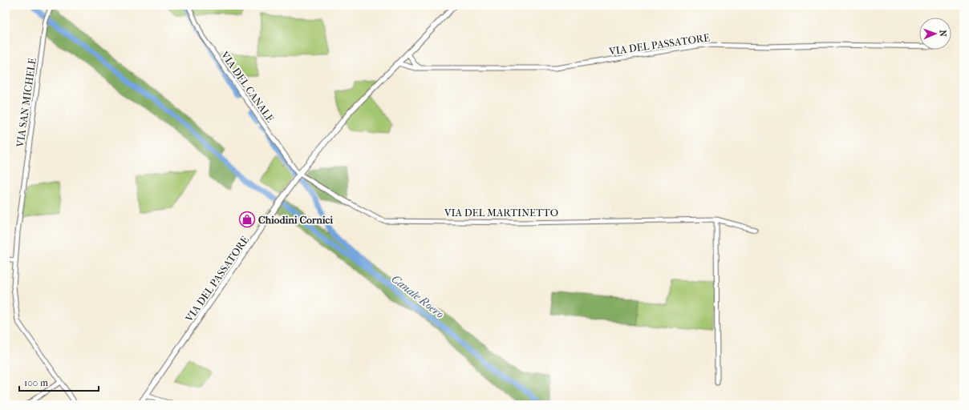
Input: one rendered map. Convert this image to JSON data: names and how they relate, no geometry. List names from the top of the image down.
{
  "streets": {
    "street": [
      "VIA DEL PASSATORE",
      "VIA DEL CANALE",
      "VIA SAN MICHELE",
      "VIA DEL MARTINETTO"
    ]
  },
  "crossings": [
    ["VIA DEL PASSATORE", "VIA DEL CANALE"],
    ["VIA DEL PASSATORE", "VIA DEL MARTINETTO"],
    ["VIA DEL CANALE", "VIA DEL MARTINETTO"]
  ],
  "water": ["Canale Roero"],
  "places": {
    "shop": ["Chiodini Cornici"]
  },
  "scale_bar": "100 m",
  "north": "right"
}
